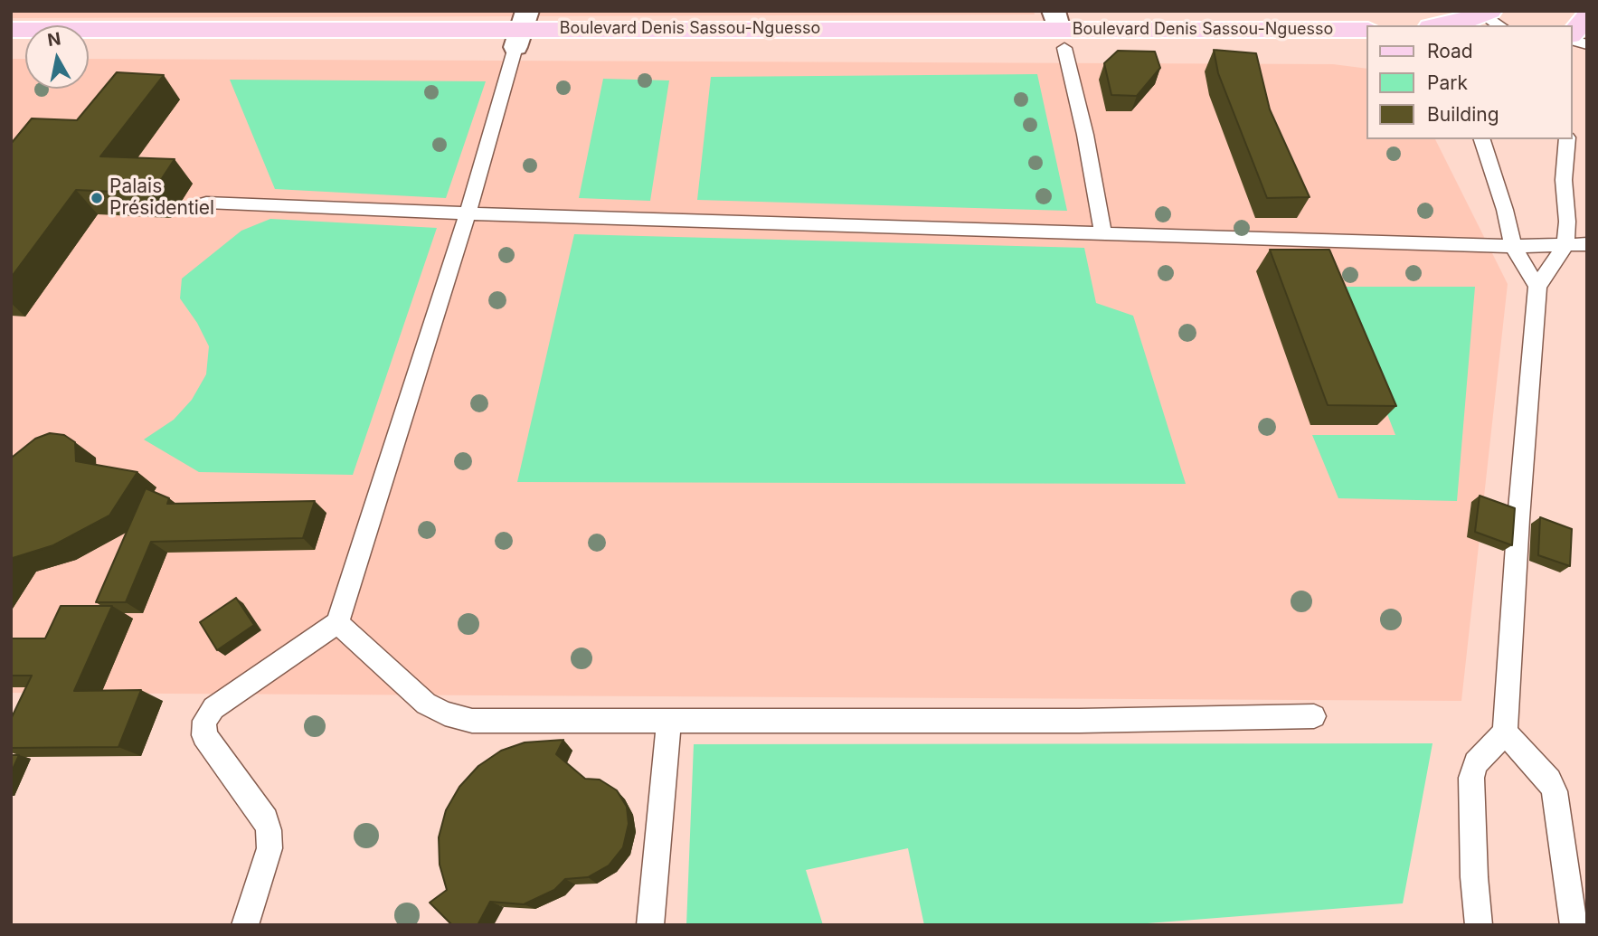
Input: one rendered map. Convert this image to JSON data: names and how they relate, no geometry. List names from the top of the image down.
{
  "streets": {
    "main road": ["Boulevard Denis Sassou-Nguesso"]
  },
  "places": ["Palais Présidentiel"],
  "legend": ["Road", "Park", "Building"],
  "north": "top"
}
